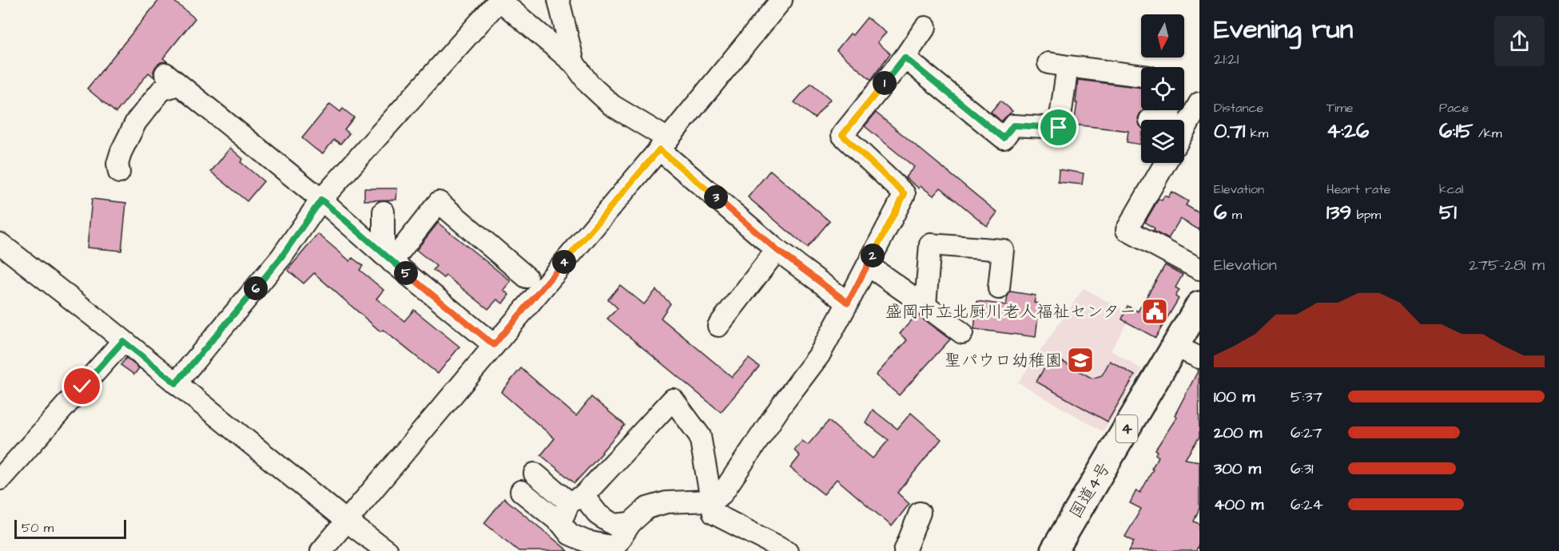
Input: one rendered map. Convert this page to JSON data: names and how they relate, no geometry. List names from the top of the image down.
{
  "streets": {
    "highway": ["4", "国道4号"]
  },
  "places": {
    "public building": ["盛岡市立北厨川老人福祉センター"],
    "school or university": ["聖パウロ幼稚園"]
  },
  "scale_bar": "50 m",
  "north": "bottom",
  "page": {
    "heading": ["Evening run", "21:21"],
    "pins": [
      "1",
      "3",
      "2",
      "4",
      "5",
      "6"
    ],
    "stats": [
      ["Distance", "0.71 km"],
      ["Time", "4:26"],
      ["Pace", "6:15 /km"],
      ["Elevation", "6 m"],
      ["Heart rate", "139 bpm"],
      ["kcal", "51"]
    ],
    "chart": ["Elevation", "275–281 m"],
    "list": [
      {
        "name": "100 m",
        "note": "5:37"
      },
      {
        "name": "200 m",
        "note": "6:27"
      },
      {
        "name": "300 m",
        "note": "6:31"
      },
      {
        "name": "400 m",
        "note": "6:24"
      }
    ],
    "scale": "50 m"
  }
}
